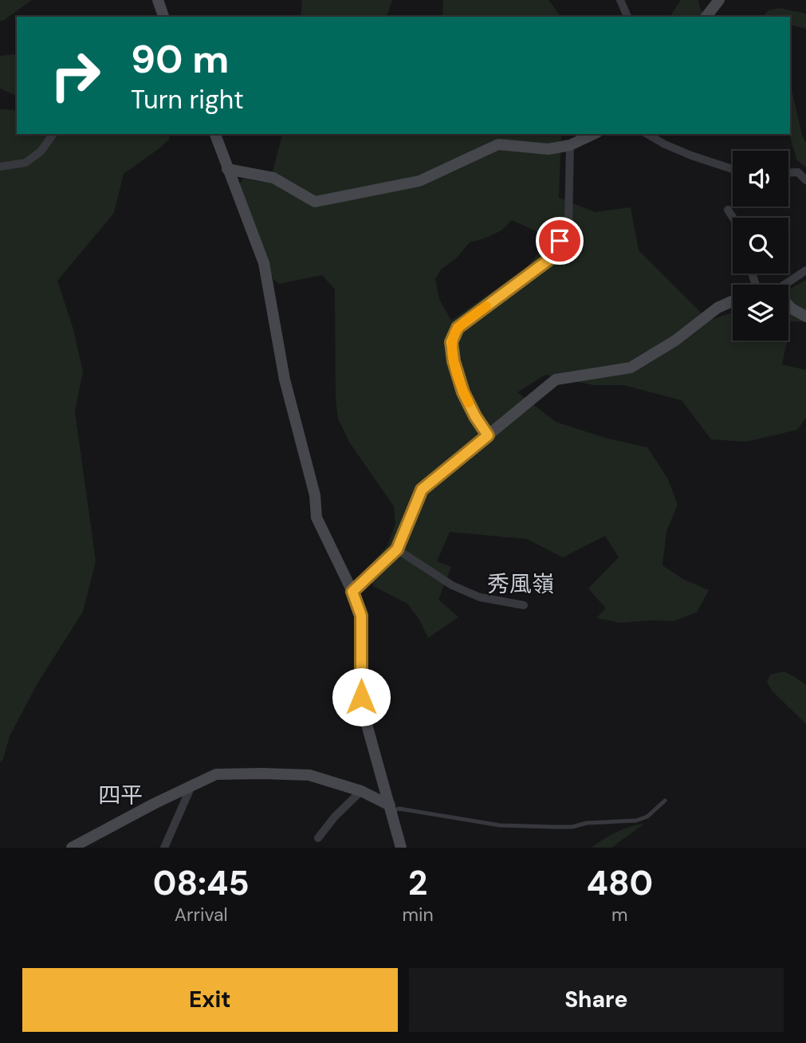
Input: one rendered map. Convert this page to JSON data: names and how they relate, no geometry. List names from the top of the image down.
{
  "districts": ["秀風嶺", "四平"],
  "page": {
    "turn": ["90 m", "Turn right"],
    "eta": [
      "08:45",
      "Arrival",
      "2",
      "min",
      "480",
      "m"
    ],
    "buttons": ["Exit", "Share"]
  }
}
